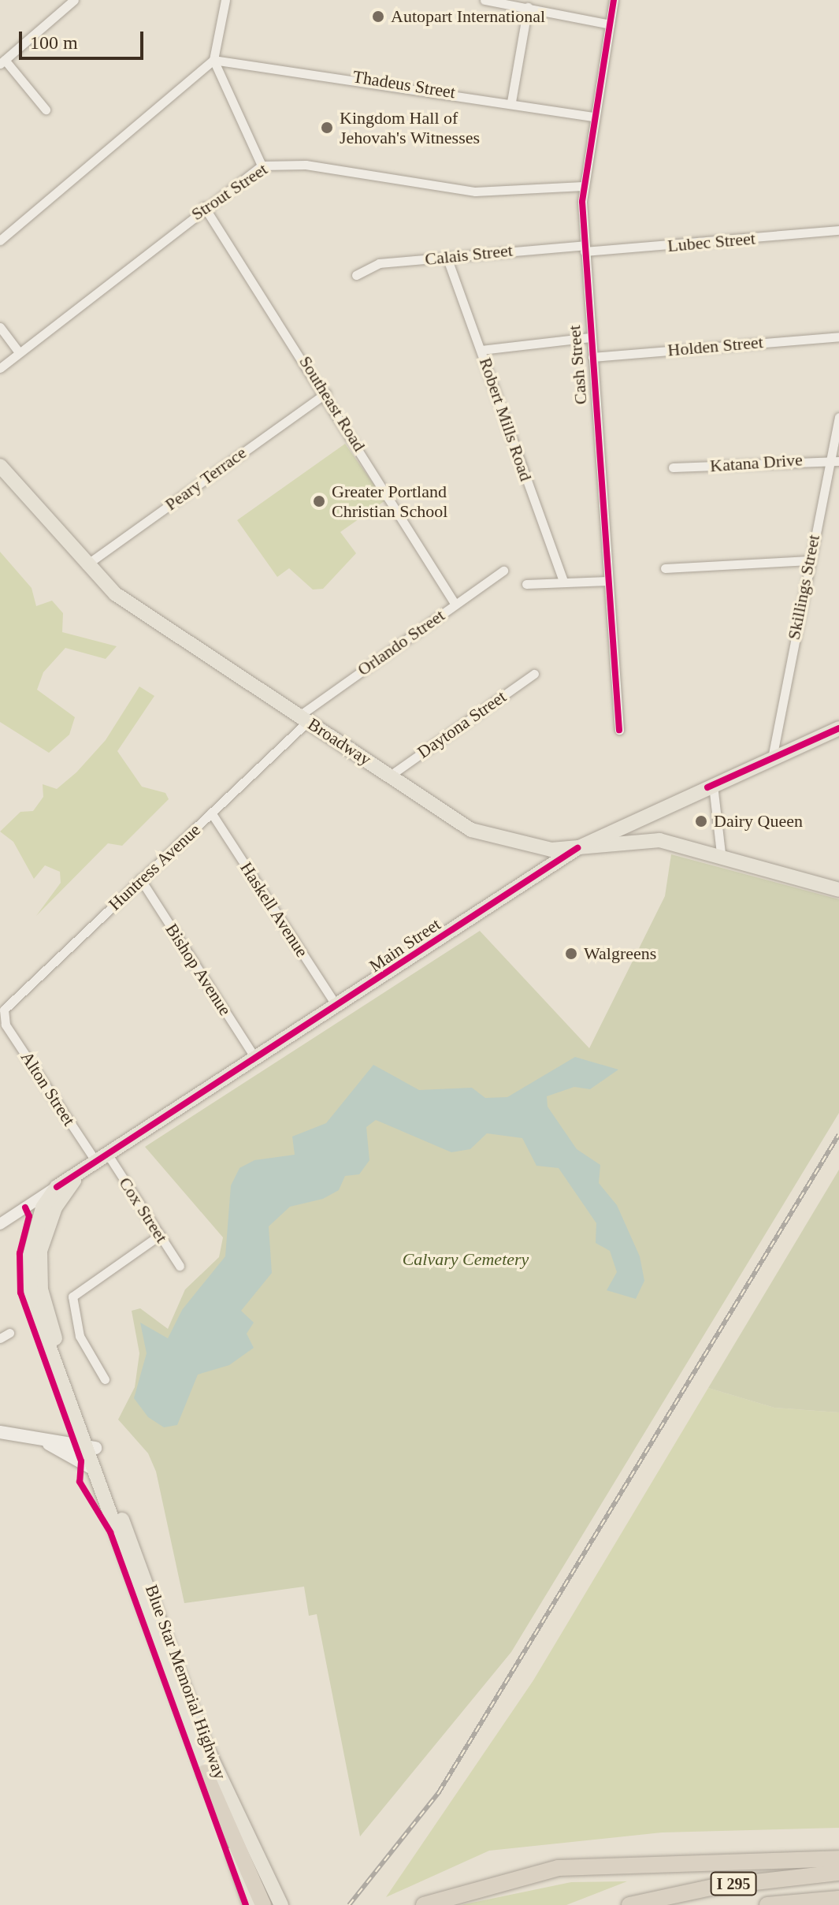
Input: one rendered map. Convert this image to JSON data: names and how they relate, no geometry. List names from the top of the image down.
{
  "streets": {
    "highway": ["I 295"],
    "main road": ["Broadway", "Main Street", "Blue Star Memorial Highway"],
    "street": [
      "Thadeus Street",
      "Strout Street",
      "Lubec Street",
      "Calais Street",
      "Holden Street",
      "Cash Street",
      "Southeast Road",
      "Robert Mills Road",
      "Katana Drive",
      "Peary Terrace",
      "Skillings Street",
      "Orlando Street",
      "Daytona Street",
      "Huntress Avenue",
      "Haskell Avenue",
      "Bishop Avenue",
      "Alton Street",
      "Cox Street"
    ]
  },
  "crossings": [
    ["Thadeus Street", "Cash Street"],
    ["Strout Street", "Cash Street"],
    ["Strout Street", "Southeast Road"],
    ["Lubec Street", "Calais Street"],
    ["Lubec Street", "Cash Street"],
    ["Calais Street", "Cash Street"],
    ["Calais Street", "Robert Mills Road"],
    ["Holden Street", "Cash Street"],
    ["Southeast Road", "Peary Terrace"],
    ["Southeast Road", "Orlando Street"],
    ["Katana Drive", "Skillings Street"],
    ["Peary Terrace", "Broadway"],
    ["Skillings Street", "Main Street"],
    ["Orlando Street", "Broadway"],
    ["Orlando Street", "Huntress Avenue"],
    ["Daytona Street", "Broadway"],
    ["Broadway", "Huntress Avenue"],
    ["Broadway", "Main Street"],
    ["Huntress Avenue", "Haskell Avenue"],
    ["Huntress Avenue", "Bishop Avenue"],
    ["Huntress Avenue", "Alton Street"],
    ["Haskell Avenue", "Main Street"],
    ["Main Street", "Bishop Avenue"],
    ["Main Street", "Alton Street"],
    ["Main Street", "Cox Street"],
    ["Main Street", "Blue Star Memorial Highway"],
    ["Alton Street", "Cox Street"],
    ["Alton Street", "Blue Star Memorial Highway"],
    ["Cox Street", "Blue Star Memorial Highway"]
  ],
  "parks": ["Calvary Cemetery"],
  "places": [
    "Autopart International",
    "Kingdom Hall of Jehovah's Witnesses",
    "Greater Portland Christian School",
    "Dairy Queen",
    "Walgreens"
  ],
  "scale_bar": "100 m"
}
